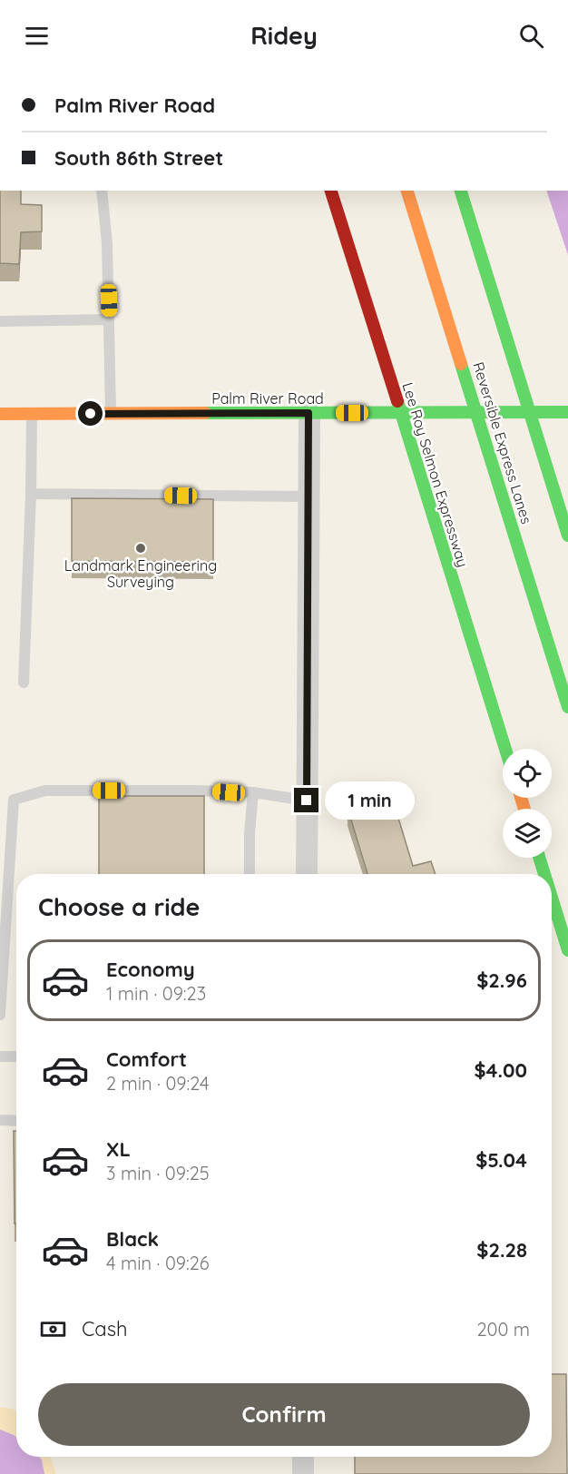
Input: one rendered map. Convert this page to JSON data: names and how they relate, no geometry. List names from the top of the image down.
{
  "streets": {
    "main road": ["Palm River Road", "Reversible Express Lanes", "Lee Roy Selmon Expressway"]
  },
  "places": ["Landmark Engineering Surveying"],
  "page": {
    "header": "Ridey",
    "banner": ["Palm River Road", "South 86th Street"],
    "bubble": "1 min",
    "heading": "Choose a ride",
    "list": [
      {
        "name": "Economy",
        "note": "1 min · 09:23",
        "value": "$2.96"
      },
      {
        "name": "Comfort",
        "note": "2 min · 09:24",
        "value": "$4.00"
      },
      {
        "name": "XL",
        "note": "3 min · 09:25",
        "value": "$5.04"
      },
      {
        "name": "Black",
        "note": "4 min · 09:26",
        "value": "$2.28"
      }
    ],
    "pay": ["Cash", "200 m"],
    "buttons": "Confirm"
  }
}
